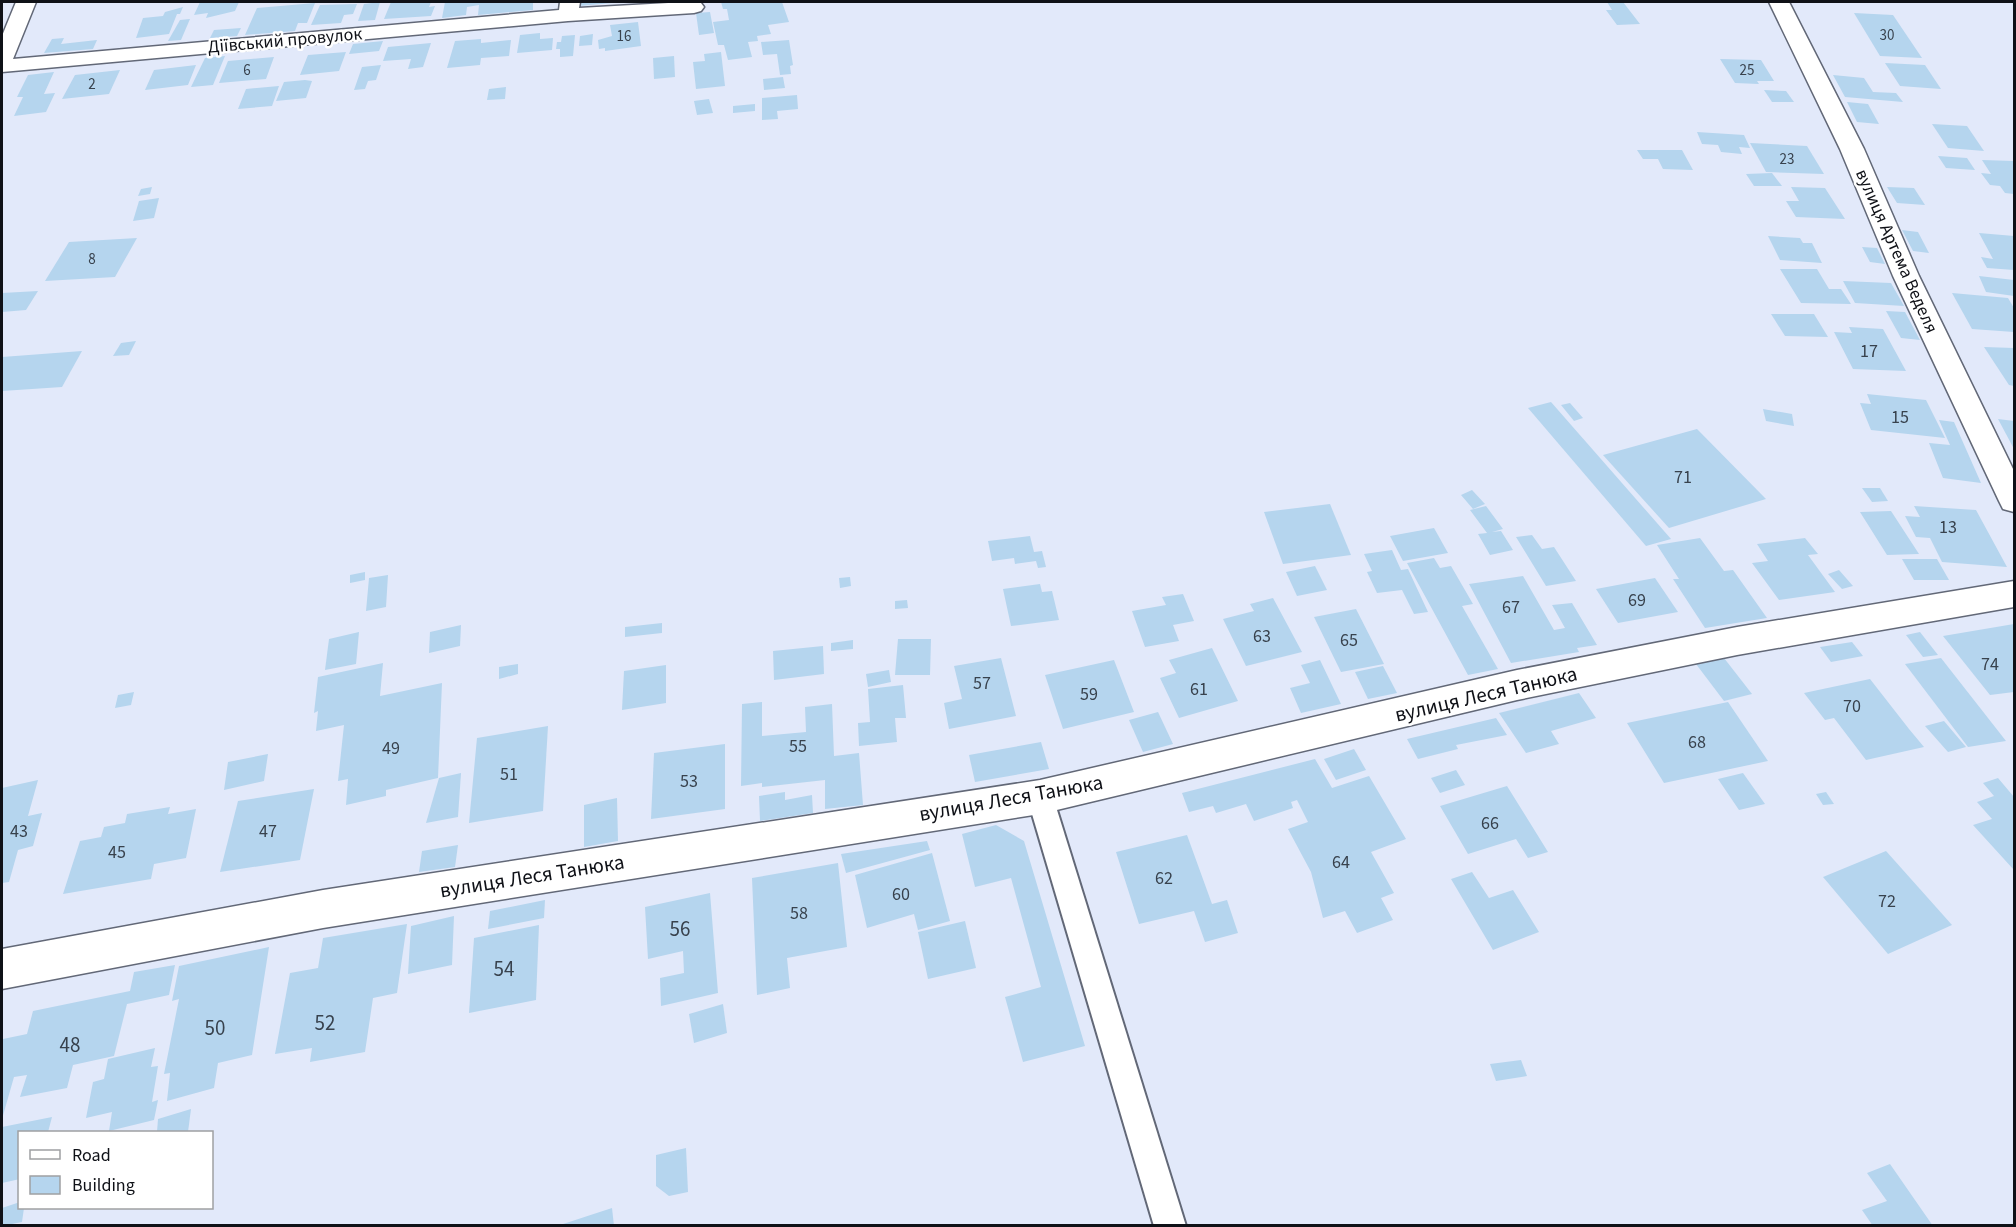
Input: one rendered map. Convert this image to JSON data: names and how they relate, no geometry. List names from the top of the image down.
{
  "streets": {
    "street": ["Діївський провулок", "вулиця Артема Веделя", "вулиця Леся Танюка"]
  },
  "house_numbers": [
    "30",
    "16",
    "6",
    "25",
    "2",
    "23",
    "8",
    "17",
    "15",
    "71",
    "13",
    "69",
    "67",
    "63",
    "65",
    "74",
    "57",
    "61",
    "59",
    "70",
    "68",
    "55",
    "49",
    "51",
    "53",
    "66",
    "43",
    "47",
    "45",
    "64",
    "62",
    "60",
    "72",
    "58",
    "56",
    "54",
    "52",
    "50",
    "48"
  ],
  "legend": ["Road", "Building"]
}
